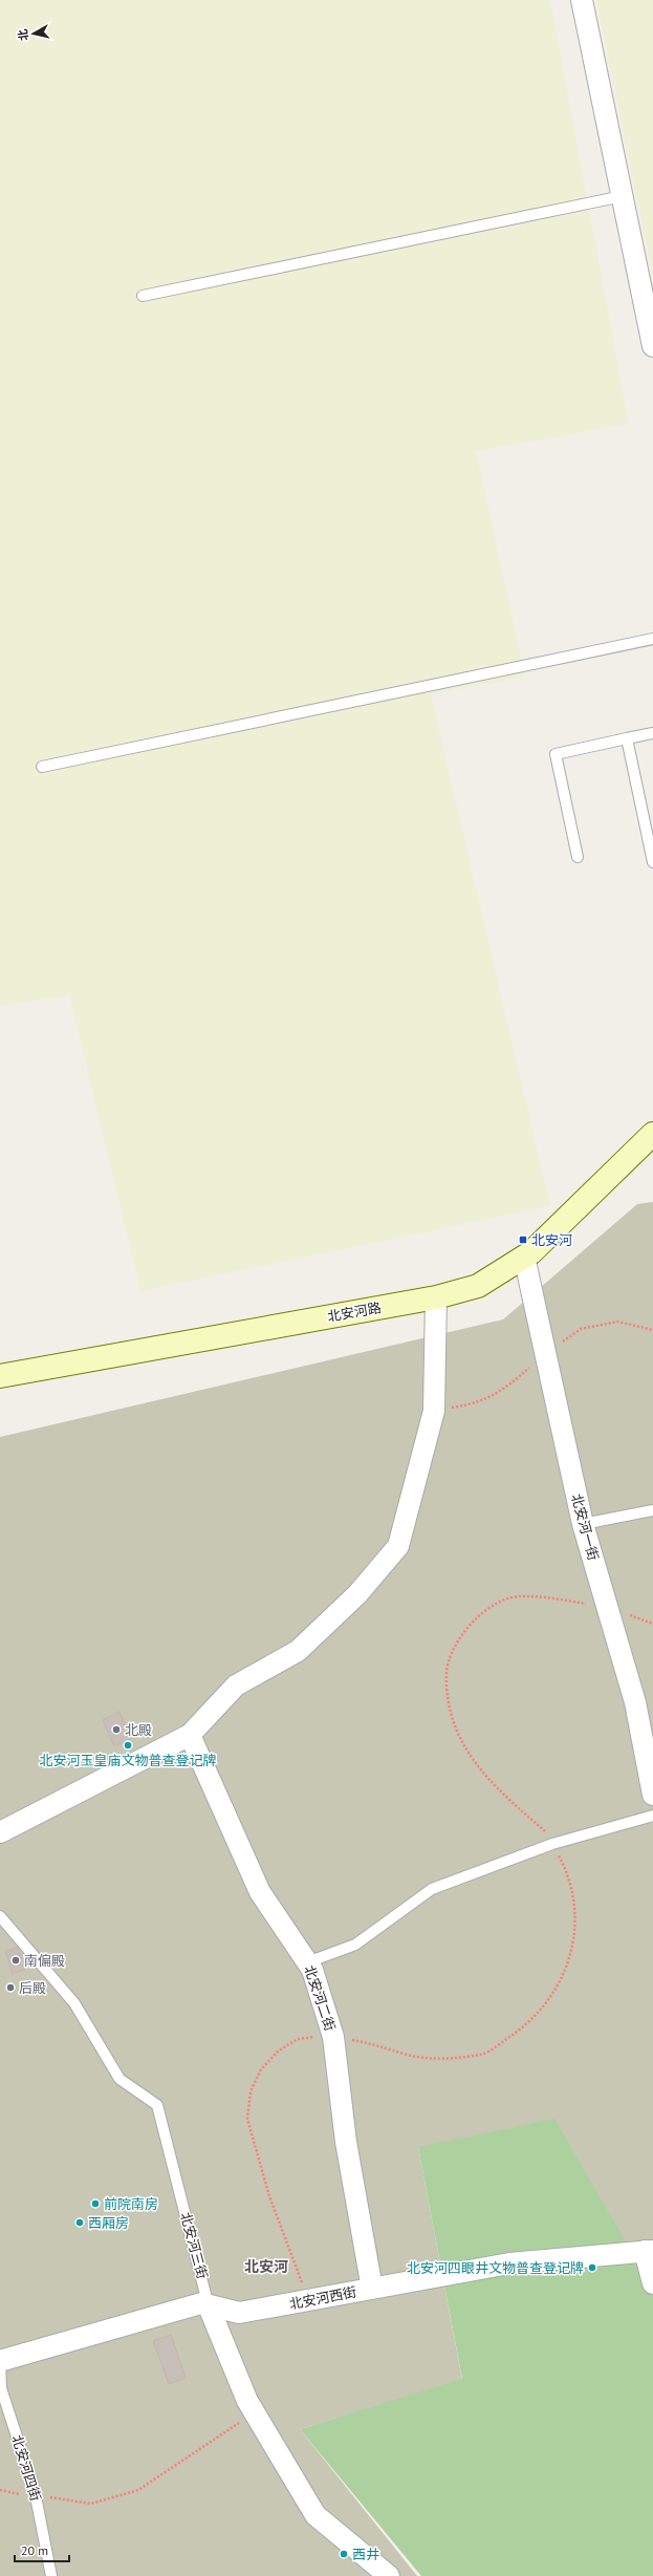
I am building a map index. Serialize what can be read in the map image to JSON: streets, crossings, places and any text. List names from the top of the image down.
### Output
{
  "streets": {
    "main road": ["北安河路"],
    "street": [
      "北安河一街",
      "北安河二街",
      "北安河三街",
      "北安河西街"
    ],
    "lane": ["北安河四街"]
  },
  "crossings": [
    ["北安河路", "北安河一街"],
    ["北安河二街", "北安河西街"],
    ["北安河三街", "北安河西街"],
    ["北安河西街", "北安河四街"]
  ],
  "districts": ["北安河"],
  "places": {
    "transit": ["北安河"],
    "other": [
      "北殿",
      "北安河玉皇庙文物普查登记牌",
      "南偏殿",
      "后殿",
      "前院南房",
      "西厢房",
      "北安河四眼井文物普查登记牌",
      "西井"
    ]
  },
  "scale_bar": "20 m",
  "north": "left"
}
